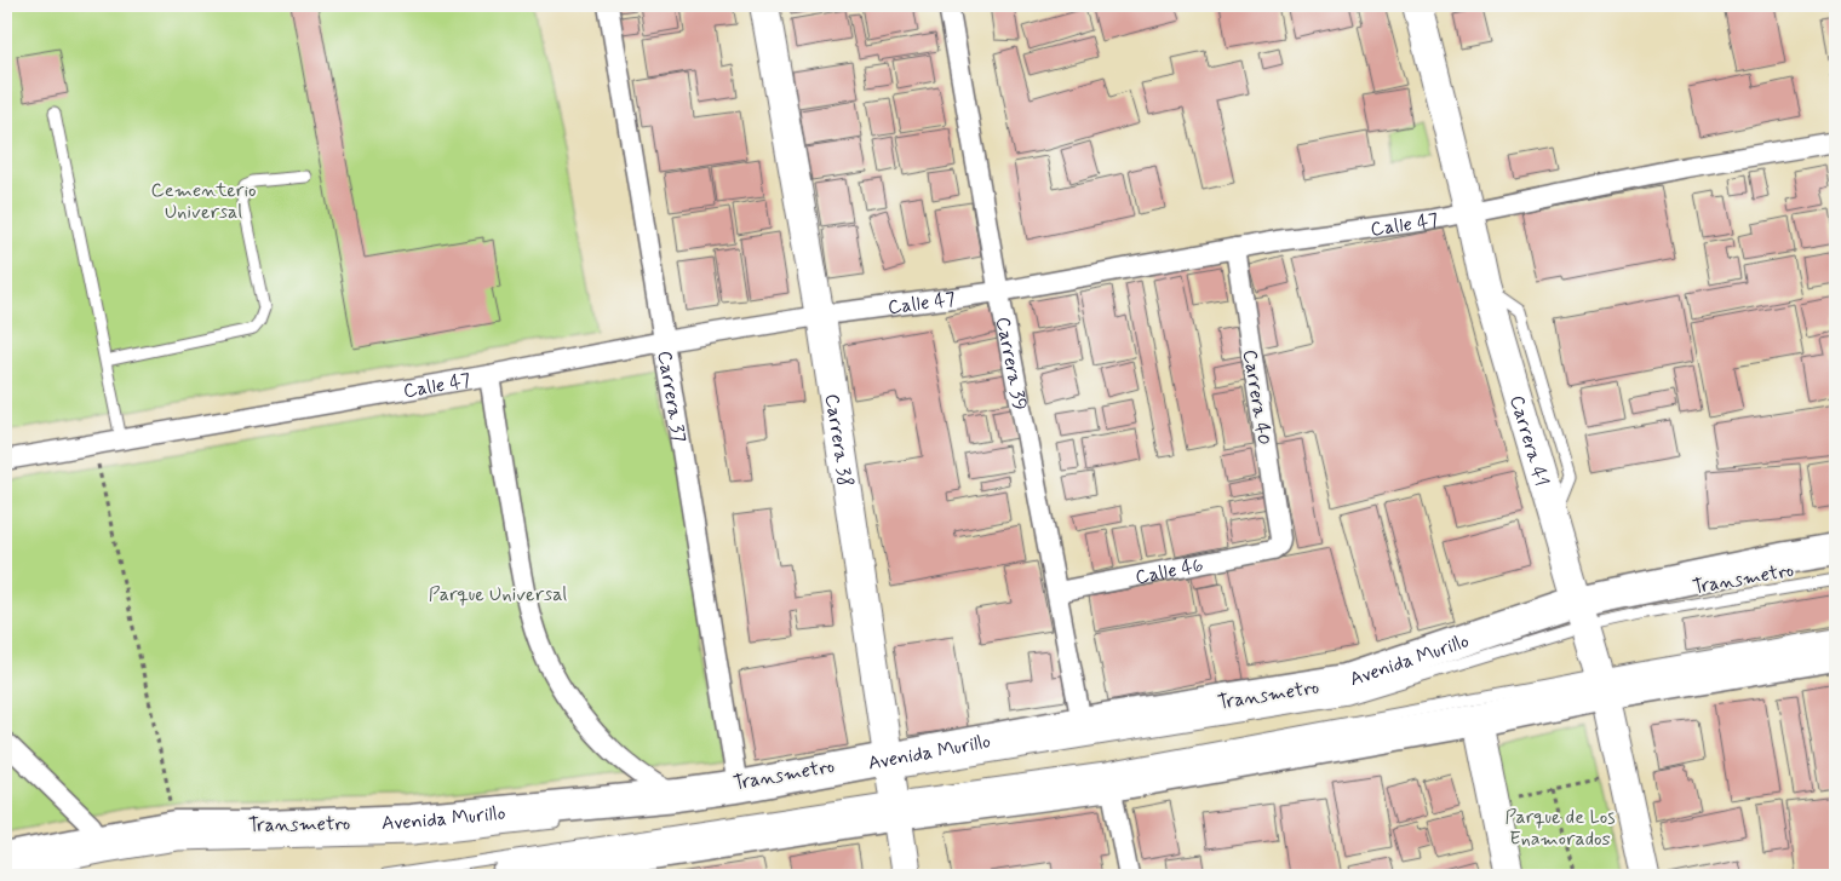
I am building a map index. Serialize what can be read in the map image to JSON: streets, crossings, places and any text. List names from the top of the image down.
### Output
{
  "streets": {
    "main road": ["Avenida Murillo"],
    "street": [
      "Calle 47",
      "Carrera 39",
      "Carrera 37",
      "Carrera 40",
      "Carrera 38",
      "Carrera 41",
      "Calle 46"
    ],
    "lane": ["Transmetro"]
  },
  "crossings": [
    ["Calle 47", "Carrera 39"],
    ["Calle 47", "Carrera 37"],
    ["Calle 47", "Carrera 40"],
    ["Calle 47", "Carrera 38"],
    ["Calle 47", "Carrera 41"],
    ["Carrera 39", "Calle 46"],
    ["Carrera 39", "Avenida Murillo"],
    ["Carrera 37", "Avenida Murillo"],
    ["Carrera 40", "Calle 46"],
    ["Carrera 38", "Transmetro"],
    ["Carrera 38", "Avenida Murillo"],
    ["Carrera 41", "Transmetro"],
    ["Carrera 41", "Avenida Murillo"],
    ["Transmetro", "Avenida Murillo"]
  ],
  "parks": ["Cementerio Universal", "Parque Universal", "Parque de Los Enamorados"]
}
